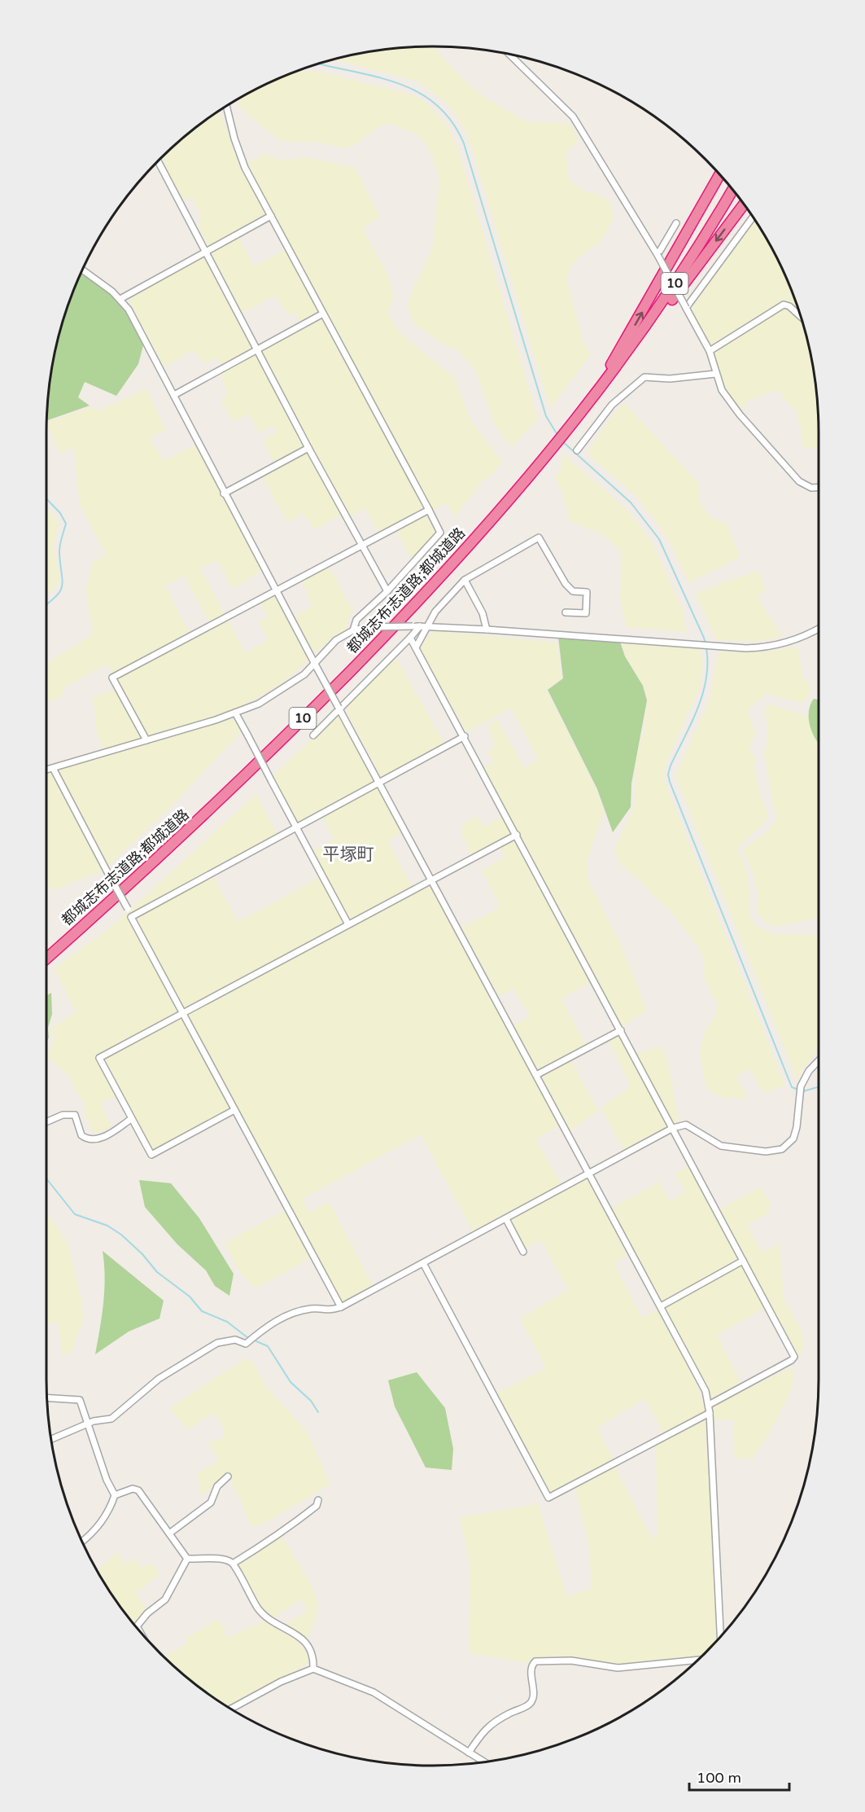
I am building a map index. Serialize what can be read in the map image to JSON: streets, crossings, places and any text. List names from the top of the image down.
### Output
{
  "streets": {
    "highway": ["10", "都城志布志道路;都城道路"]
  },
  "districts": ["平塚町"],
  "scale_bar": "100 m"
}
